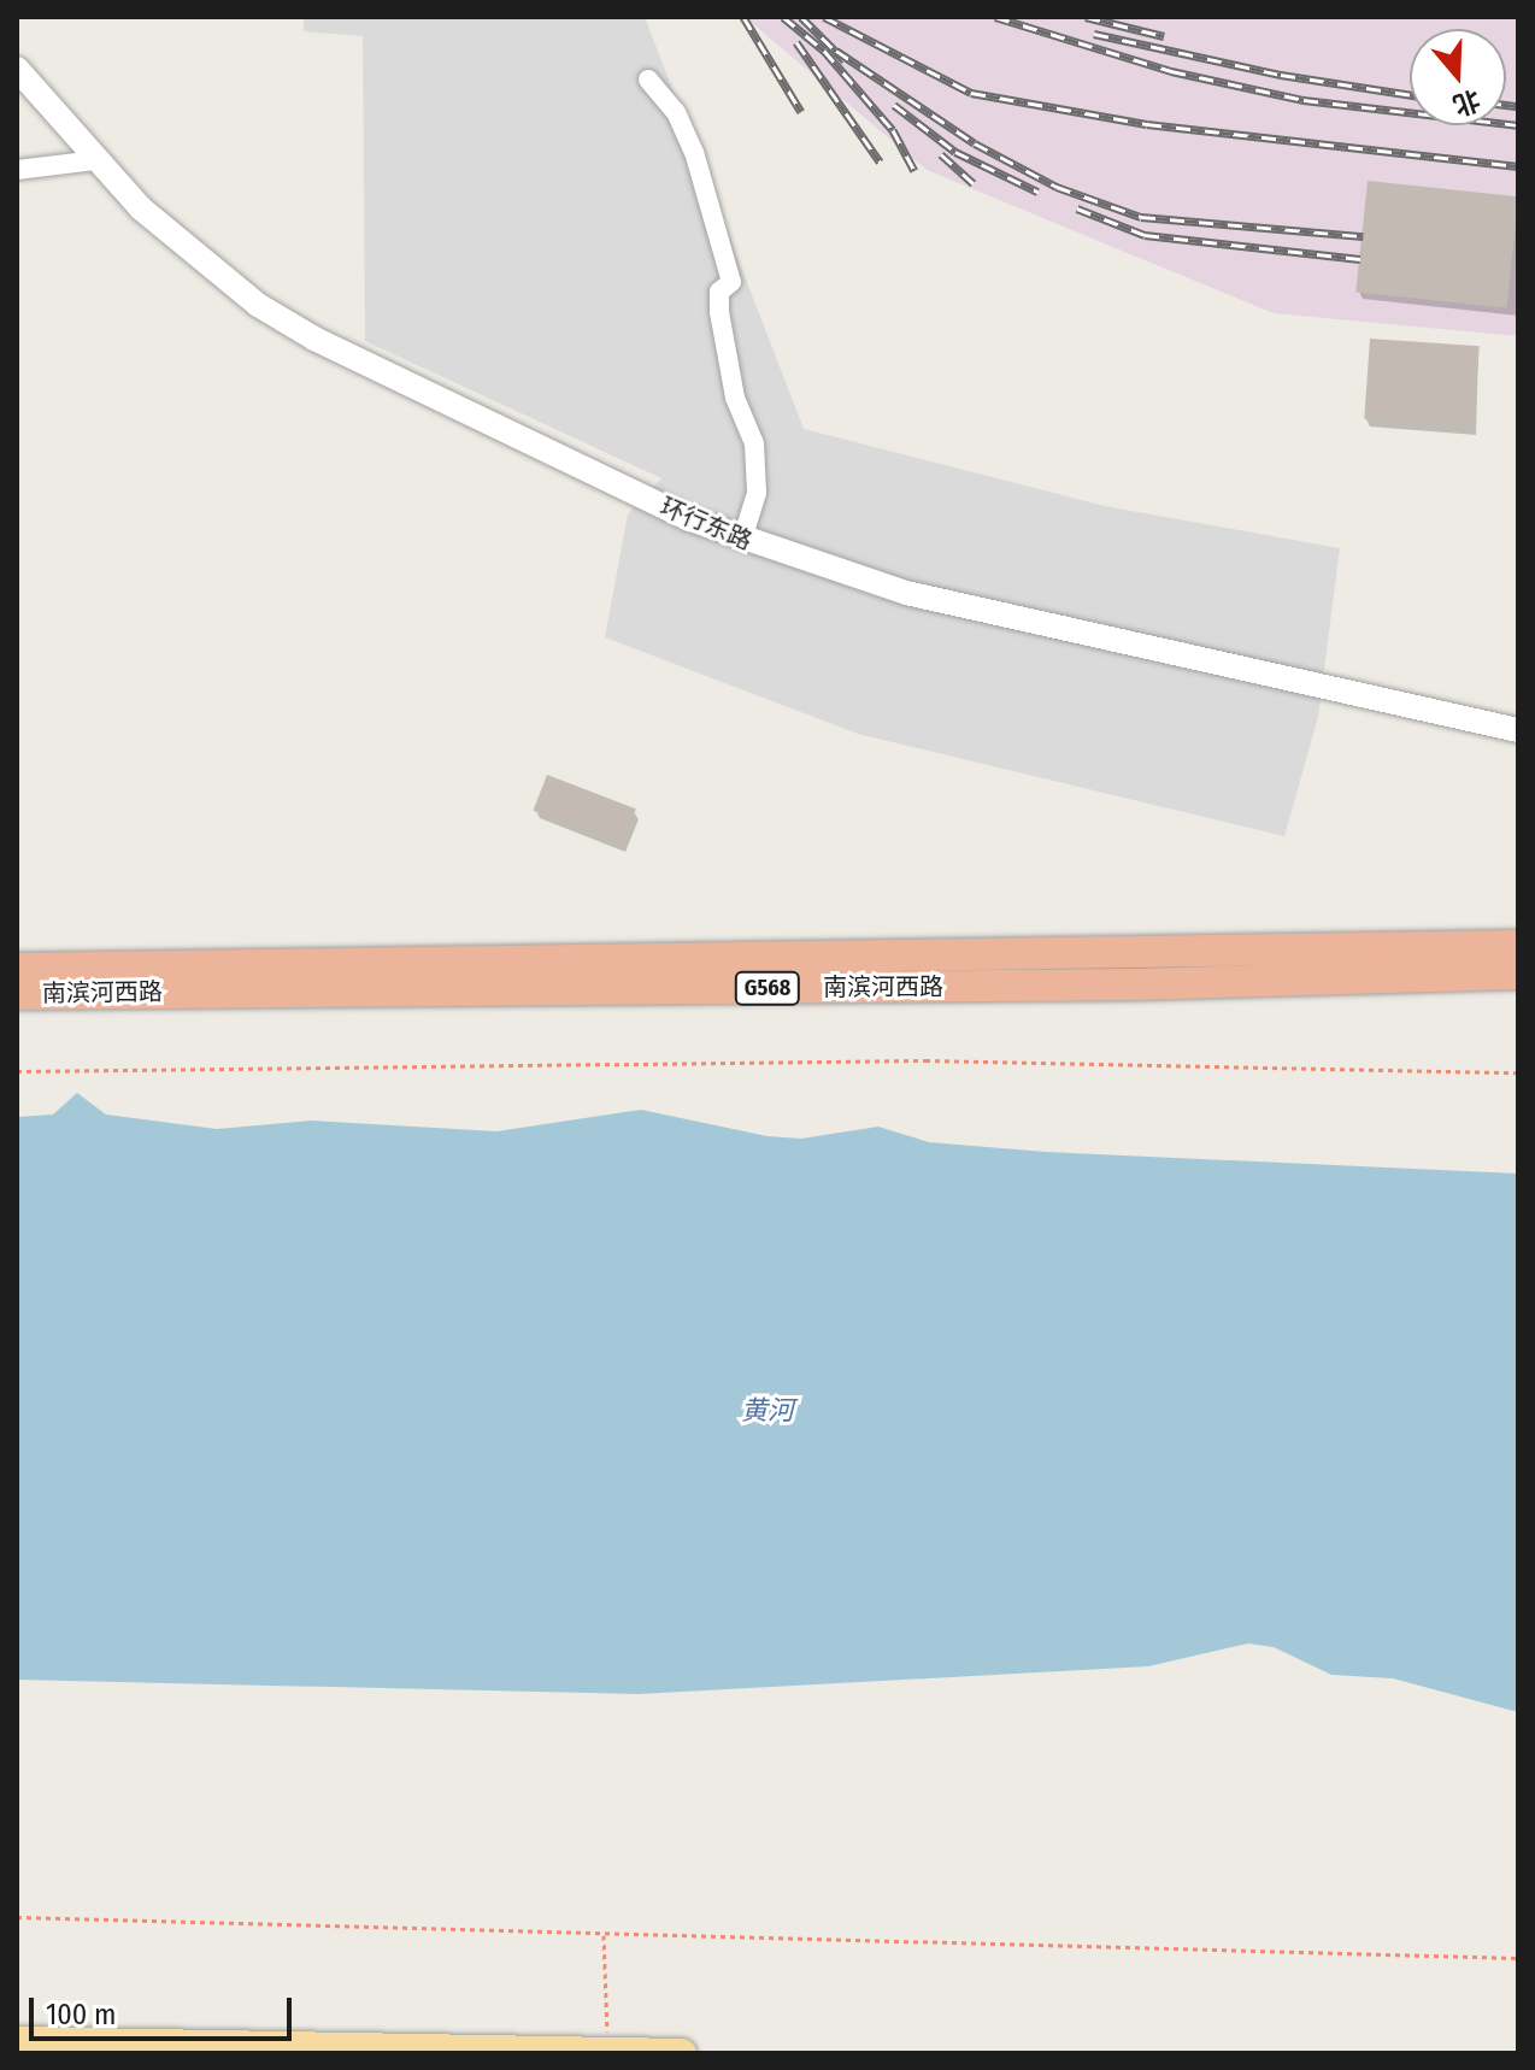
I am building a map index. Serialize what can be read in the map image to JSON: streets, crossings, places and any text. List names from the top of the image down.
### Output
{
  "streets": {
    "highway": ["南滨河西路", "G568"],
    "street": ["环行东路"]
  },
  "water": ["黄河"],
  "scale_bar": "100 m",
  "north": "bottom"
}
